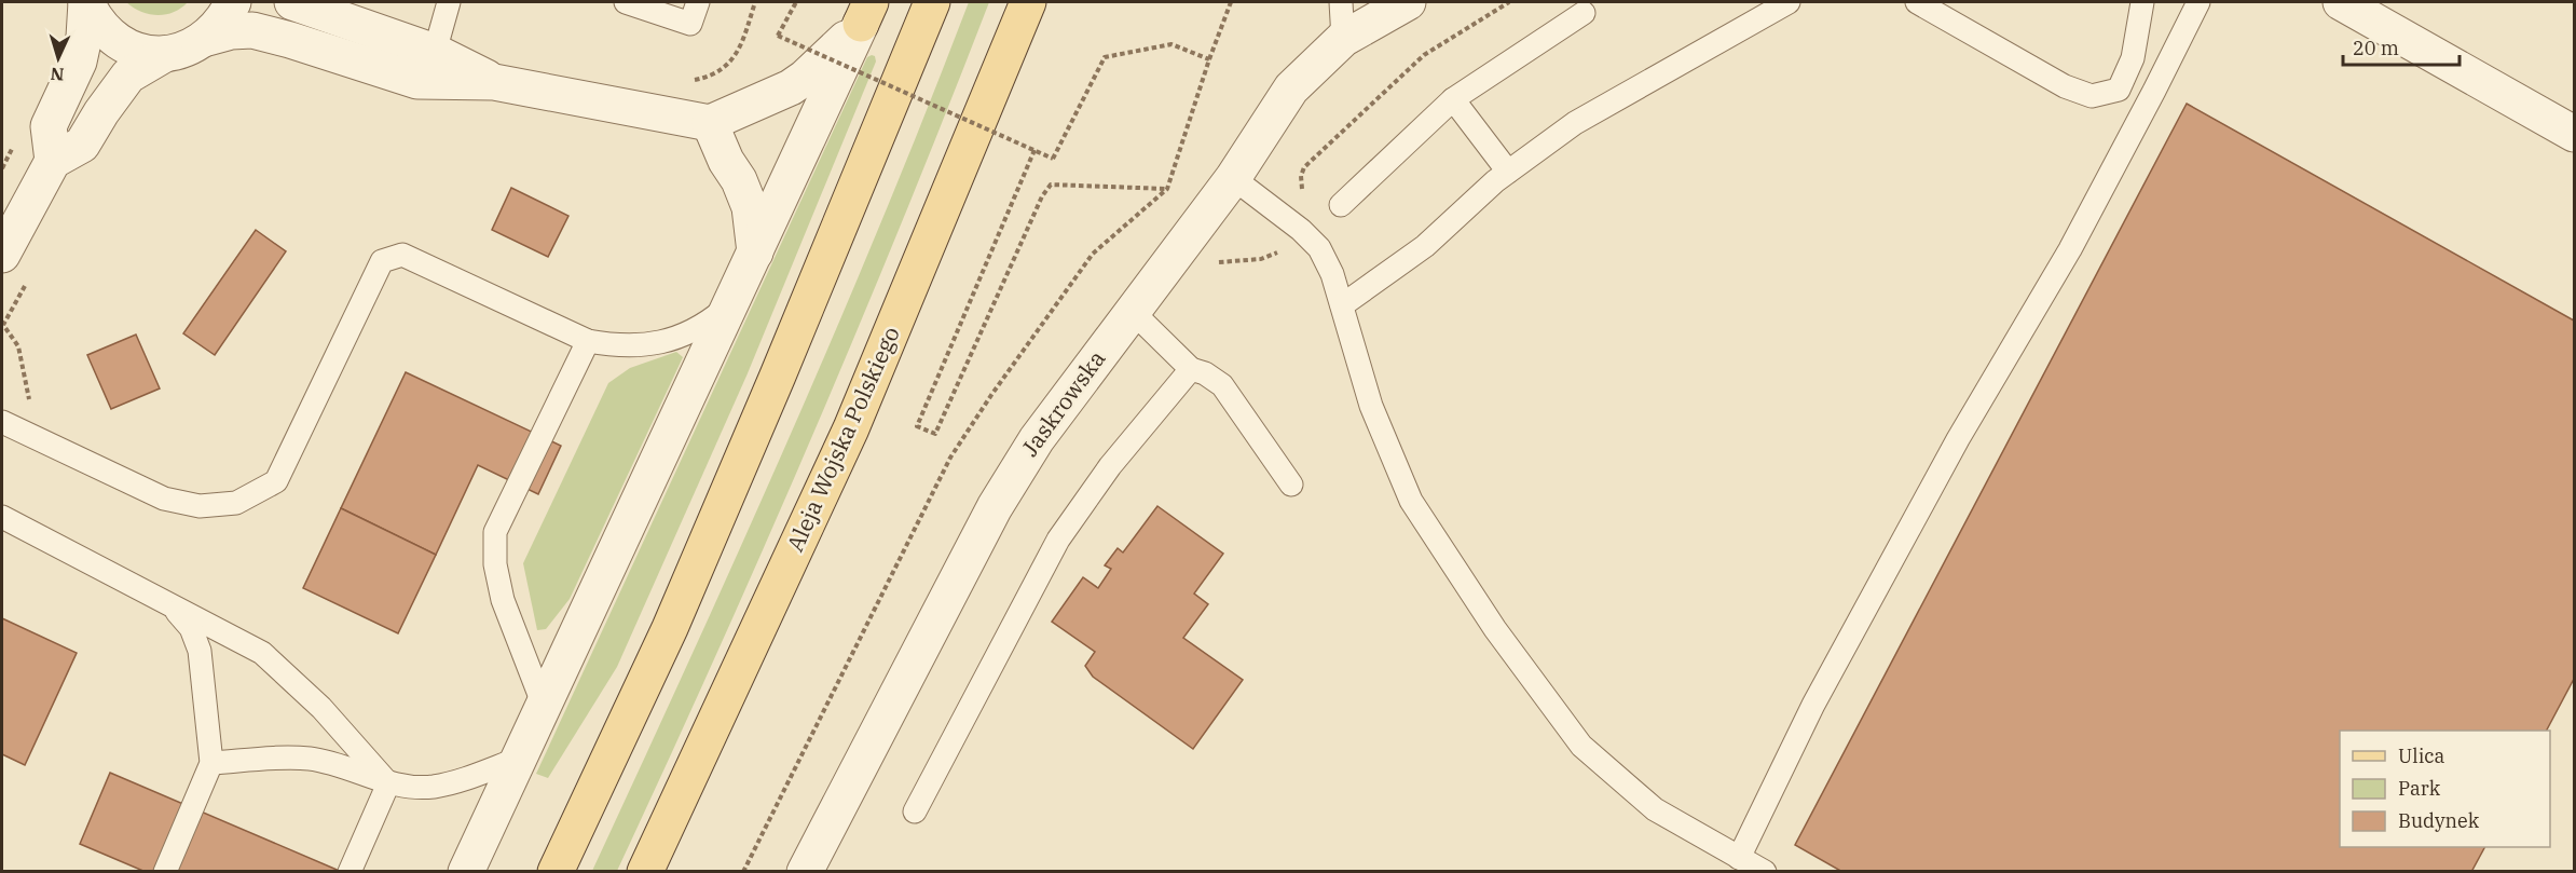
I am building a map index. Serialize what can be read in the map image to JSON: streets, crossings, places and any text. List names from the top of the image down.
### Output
{
  "streets": {
    "main road": ["Aleja Wojska Polskiego"],
    "street": ["Jaskrowska"]
  },
  "legend": ["Ulica", "Park", "Budynek"],
  "scale_bar": "20 m",
  "north": "bottom"
}
